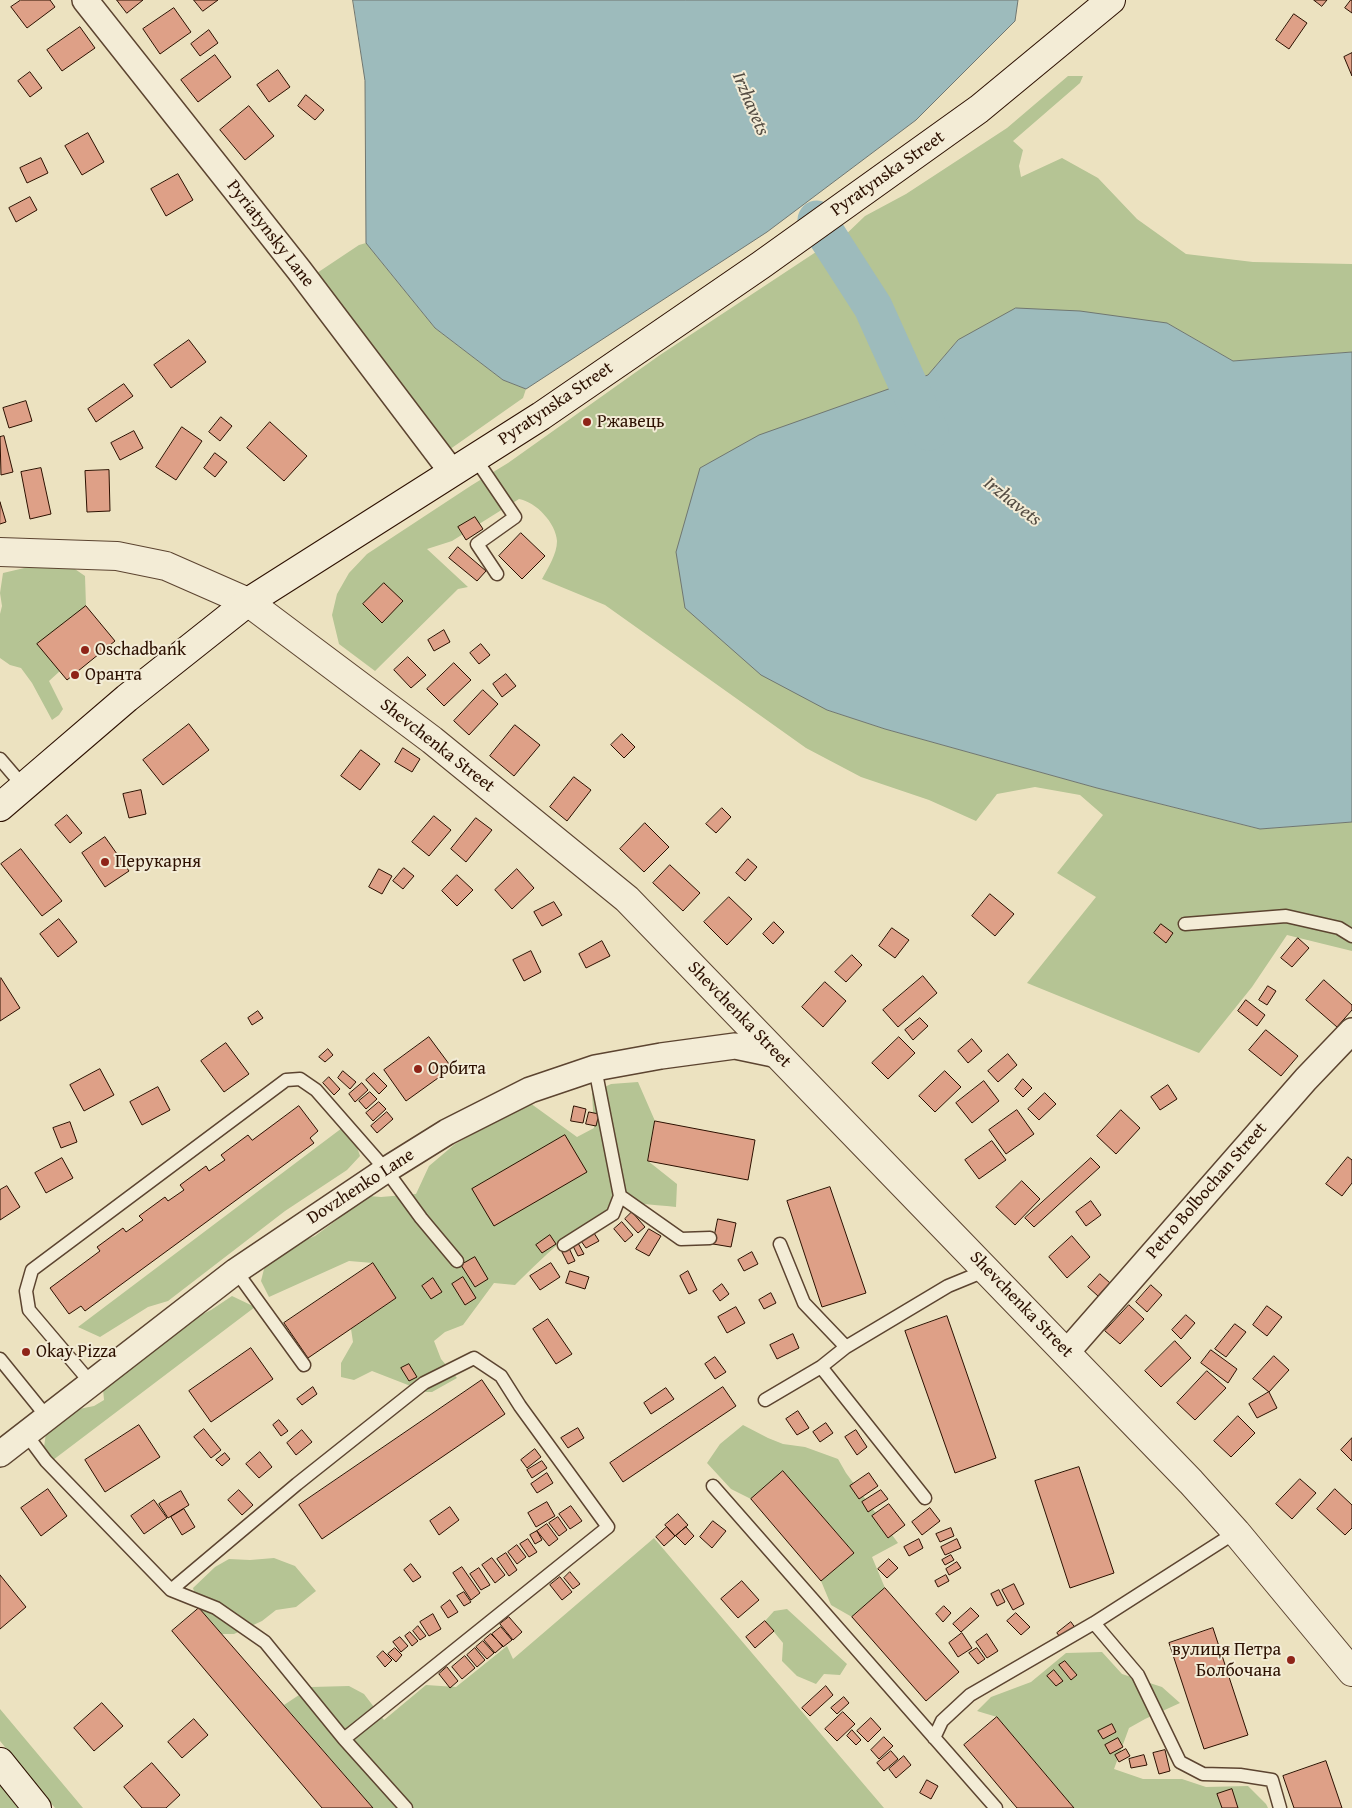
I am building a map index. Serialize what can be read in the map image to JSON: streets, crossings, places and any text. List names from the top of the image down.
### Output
{
  "streets": {
    "street": [
      "Pyratynska Street",
      "Pyriatynsky Lane",
      "Shevchenka Street",
      "Dovzhenko Lane",
      "Petro Bolbochan Street"
    ]
  },
  "crossings": [
    ["Pyratynska Street", "Pyriatynsky Lane"],
    ["Pyratynska Street", "Shevchenka Street"],
    ["Shevchenka Street", "Dovzhenko Lane"],
    ["Shevchenka Street", "Petro Bolbochan Street"]
  ],
  "water": ["Irzhavets"],
  "places": [
    "Ржавець",
    "Oschadbank",
    "Оранта",
    "Перукарня",
    "Орбита",
    "Okay Pizza",
    "вулиця Петра Болбочана"
  ]
}
